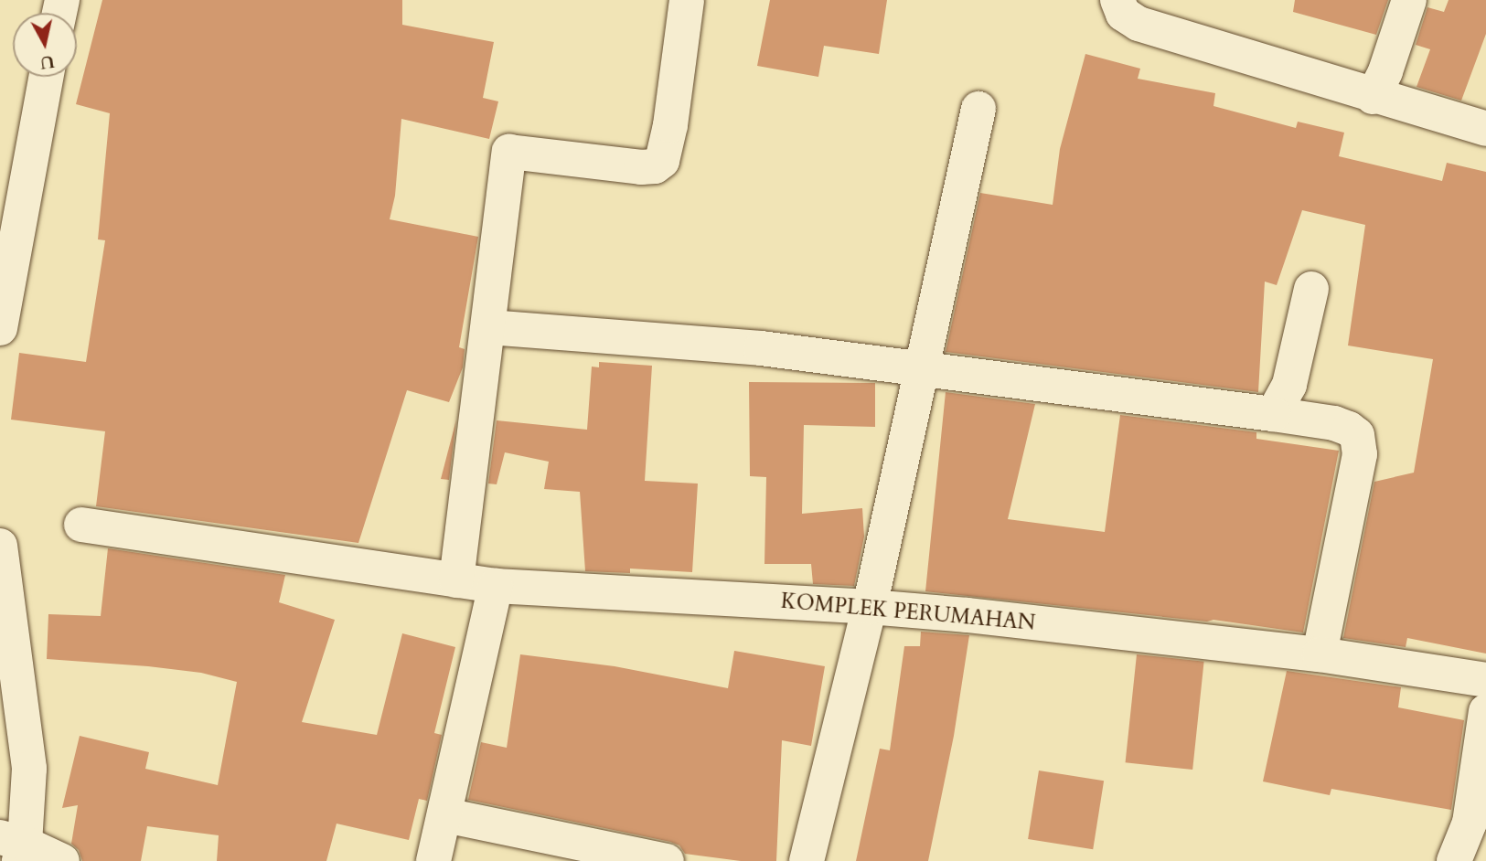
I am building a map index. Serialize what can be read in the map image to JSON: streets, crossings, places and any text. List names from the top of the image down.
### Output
{
  "streets": {
    "street": ["KOMPLEK PERUMAHAN"]
  },
  "north": "bottom"
}
